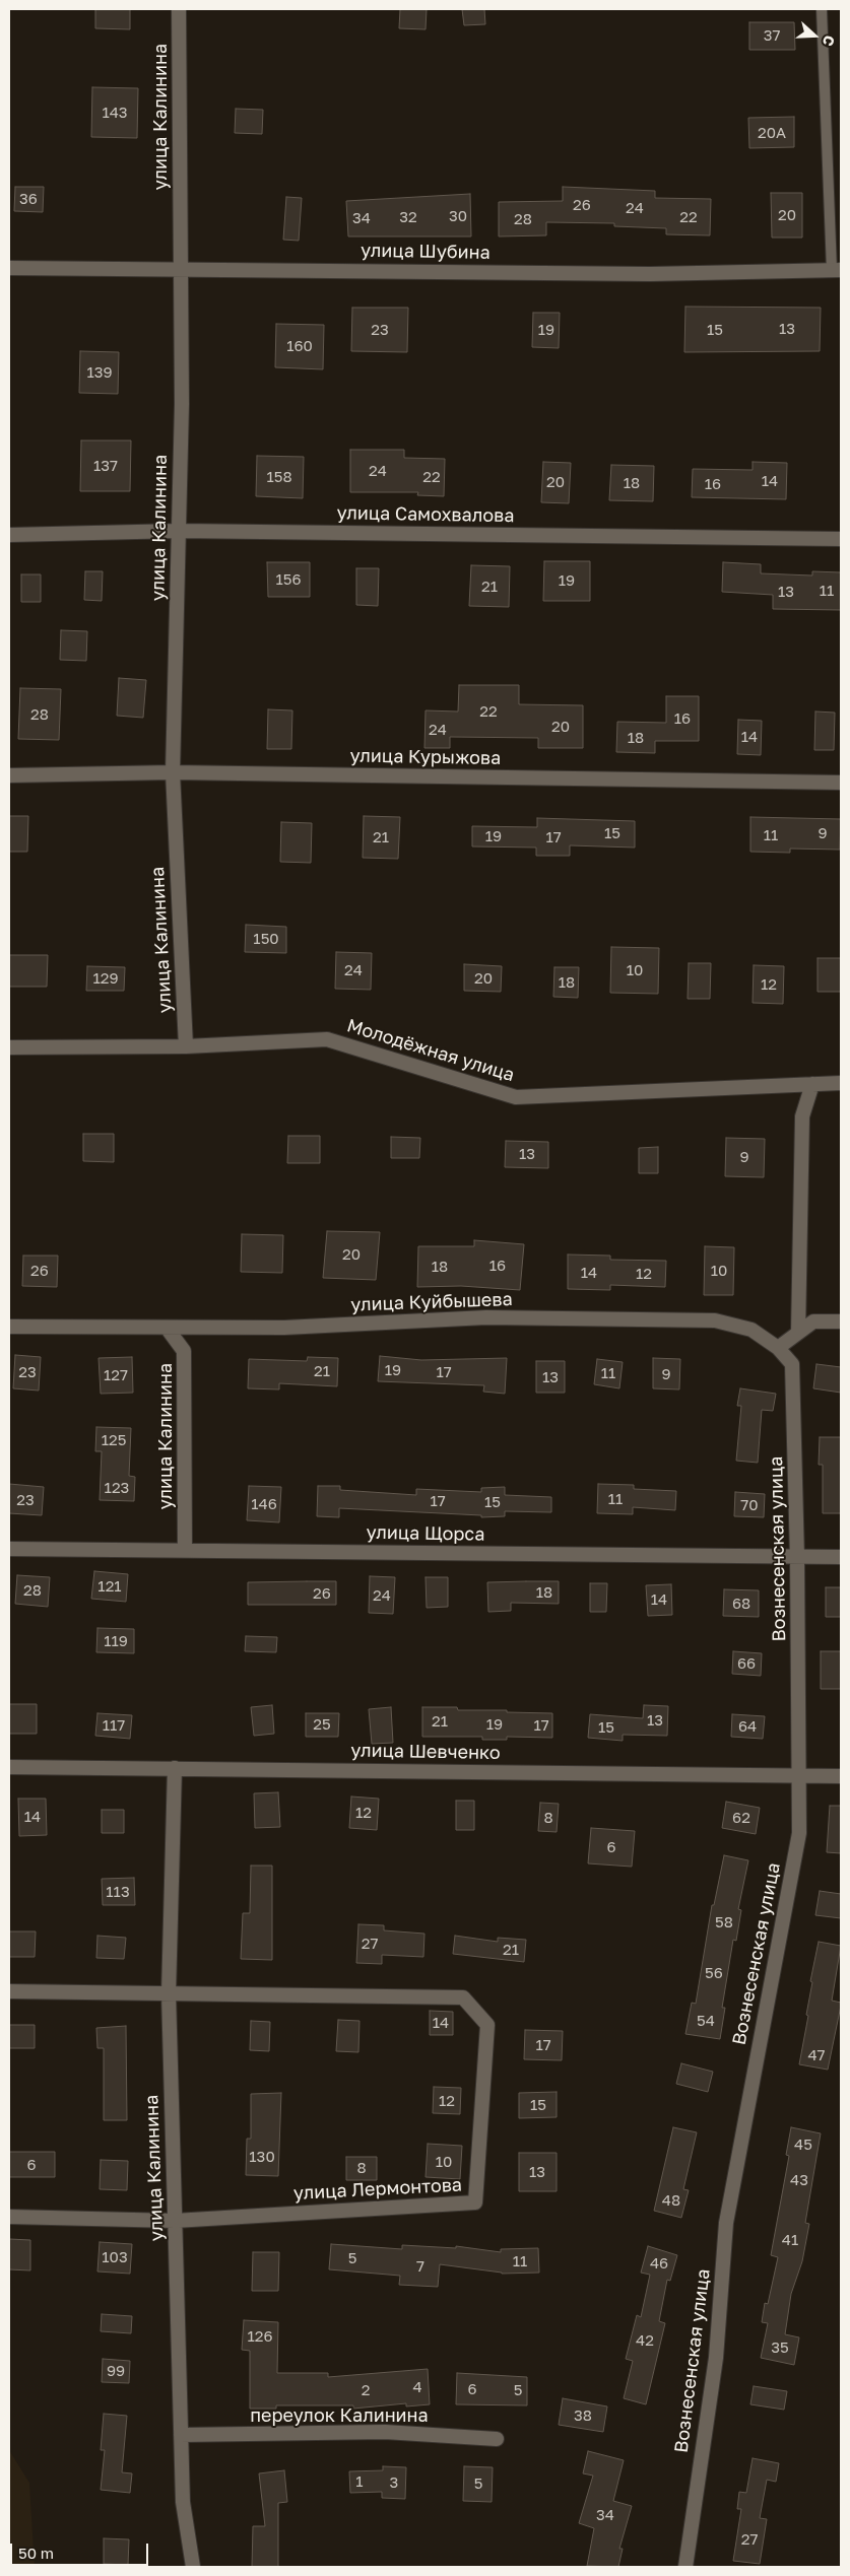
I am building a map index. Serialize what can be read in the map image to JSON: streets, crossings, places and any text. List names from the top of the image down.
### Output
{
  "streets": {
    "street": [
      "улица Калинина",
      "улица Шубина",
      "улица Самохвалова",
      "улица Курыжова",
      "Молодёжная улица",
      "улица Куйбышева",
      "улица Щорса",
      "Вознесенская улица",
      "улица Шевченко",
      "улица Лермонтова",
      "переулок Калинина"
    ]
  },
  "crossings": [
    ["улица Калинина", "улица Шубина"],
    ["улица Калинина", "улица Самохвалова"],
    ["улица Калинина", "улица Курыжова"],
    ["улица Калинина", "Молодёжная улица"],
    ["улица Калинина", "улица Куйбышева"],
    ["улица Калинина", "улица Щорса"],
    ["улица Калинина", "улица Шевченко"],
    ["улица Калинина", "улица Лермонтова"],
    ["улица Калинина", "переулок Калинина"],
    ["улица Куйбышева", "Вознесенская улица"],
    ["улица Щорса", "Вознесенская улица"],
    ["Вознесенская улица", "улица Шевченко"]
  ],
  "house_numbers": [
    "37",
    "143",
    "20А",
    "36",
    "26",
    "24",
    "20",
    "30",
    "32",
    "22",
    "34",
    "28",
    "13",
    "23",
    "19",
    "15",
    "160",
    "139",
    "137",
    "24",
    "158",
    "22",
    "14",
    "20",
    "18",
    "16",
    "156",
    "19",
    "21",
    "11",
    "13",
    "22",
    "28",
    "16",
    "20",
    "24",
    "14",
    "18",
    "15",
    "9",
    "11",
    "19",
    "21",
    "17",
    "150",
    "24",
    "10",
    "129",
    "20",
    "18",
    "12",
    "13",
    "9",
    "20",
    "16",
    "18",
    "26",
    "10",
    "14",
    "12",
    "19",
    "21",
    "23",
    "17",
    "11",
    "9",
    "127",
    "13",
    "125",
    "123",
    "11",
    "23",
    "17",
    "15",
    "146",
    "70",
    "121",
    "28",
    "18",
    "26",
    "24",
    "14",
    "68",
    "119",
    "66",
    "13",
    "21",
    "25",
    "19",
    "117",
    "17",
    "64",
    "15",
    "12",
    "14",
    "8",
    "62",
    "6",
    "113",
    "58",
    "27",
    "21",
    "56",
    "54",
    "14",
    "17",
    "47",
    "12",
    "15",
    "45",
    "130",
    "10",
    "6",
    "8",
    "13",
    "43",
    "48",
    "41",
    "103",
    "5",
    "11",
    "46",
    "7",
    "126",
    "42",
    "35",
    "99",
    "4",
    "6",
    "2",
    "5",
    "38",
    "1",
    "3",
    "5",
    "34",
    "27"
  ],
  "scale_bar": "50 m",
  "north": "right"
}
